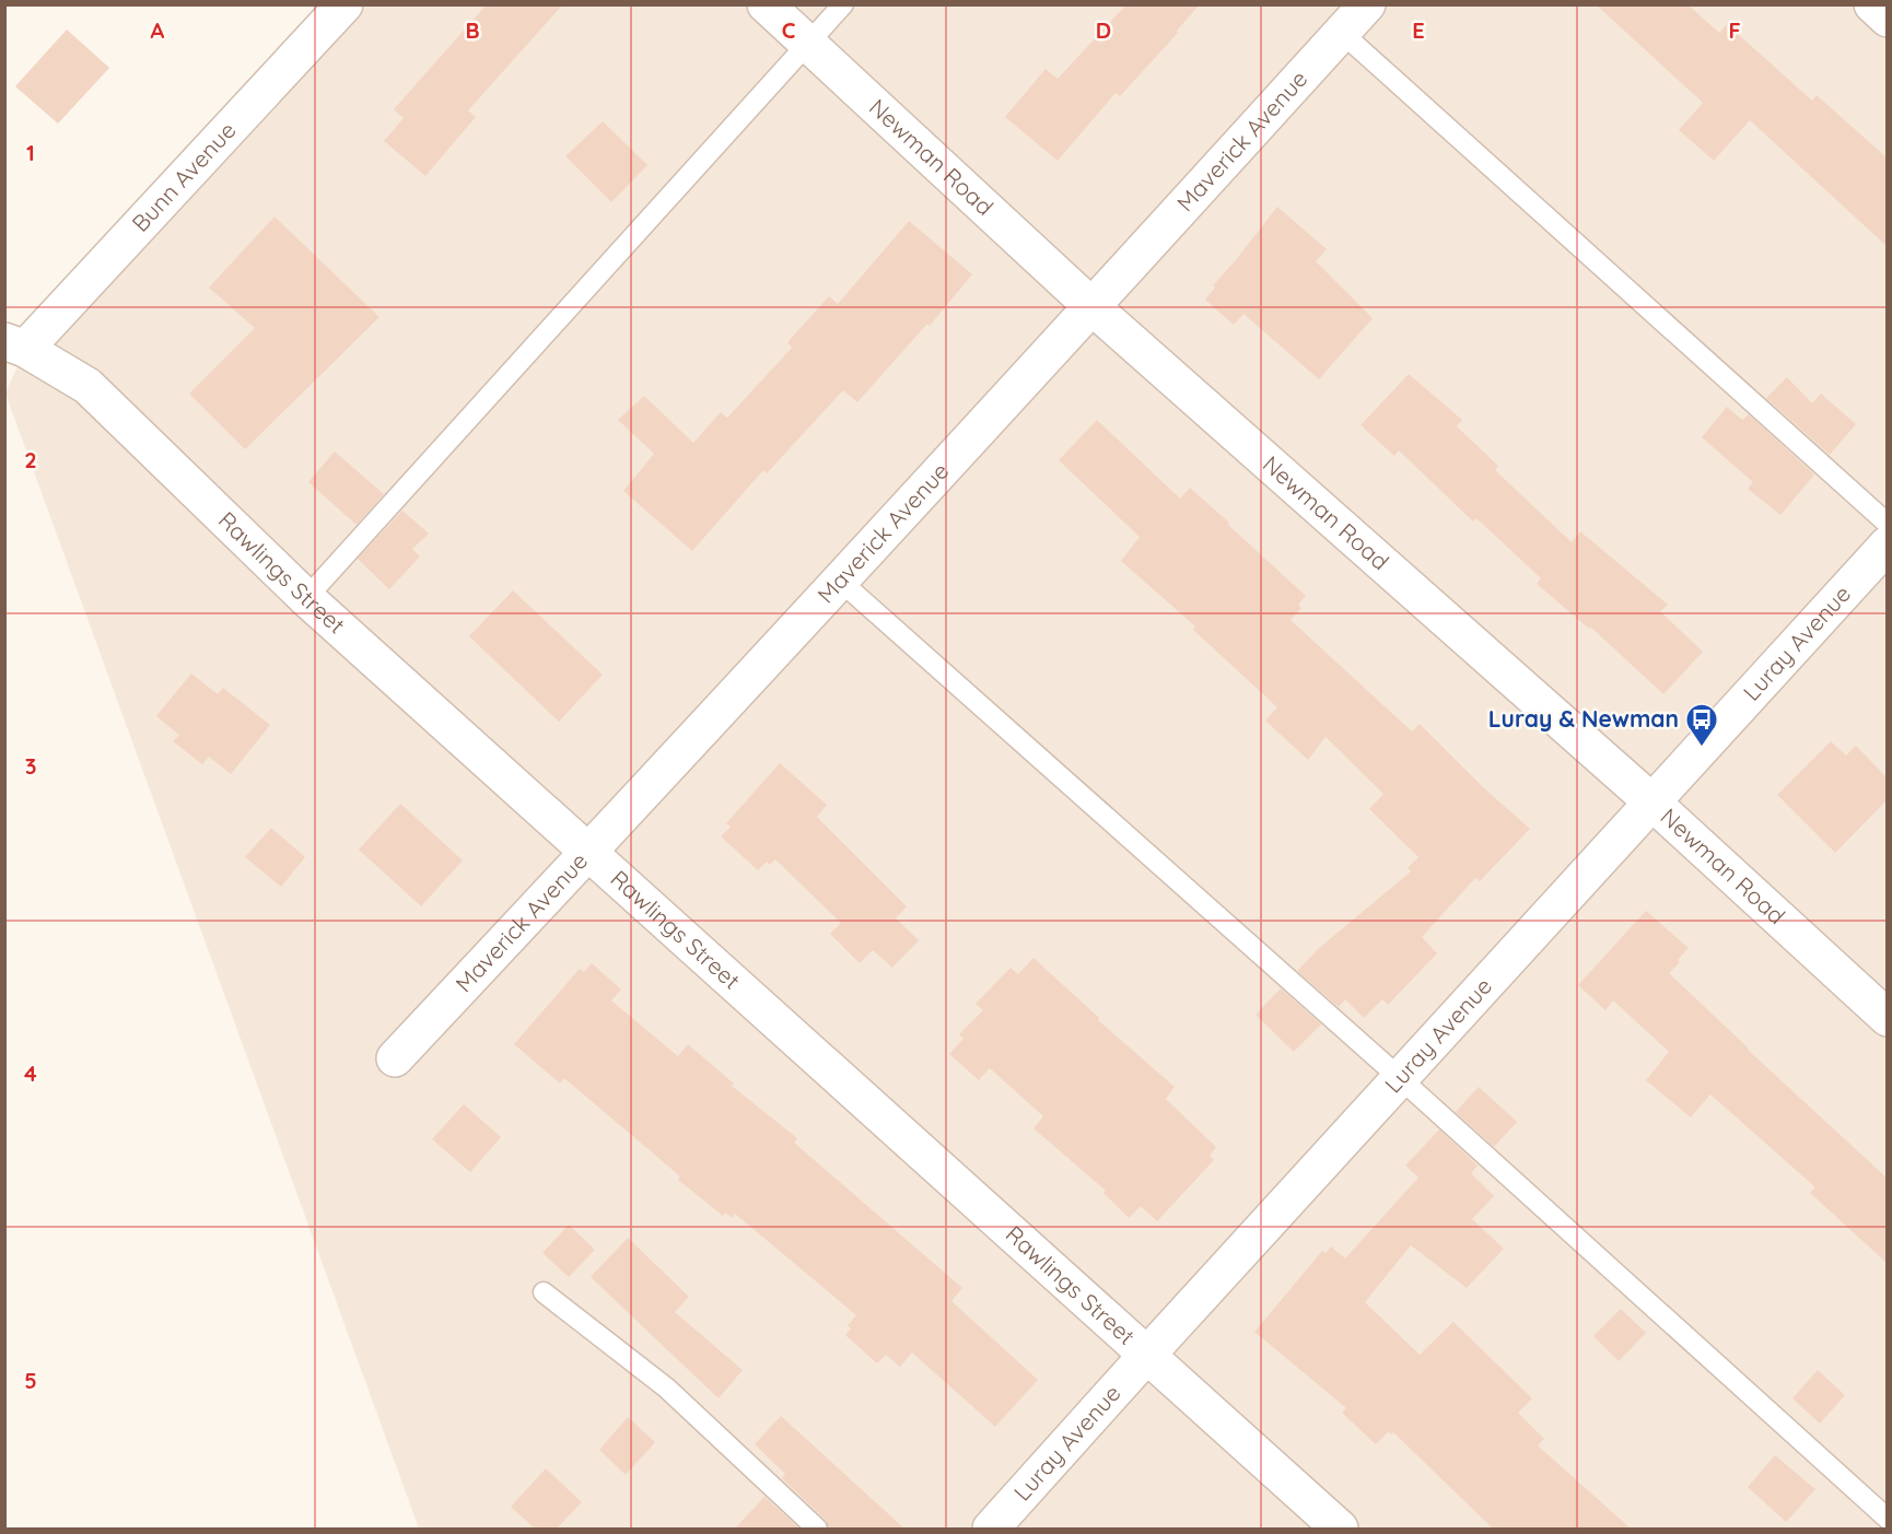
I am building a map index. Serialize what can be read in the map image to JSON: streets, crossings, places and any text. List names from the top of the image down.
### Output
{
  "streets": {
    "street": [
      "Maverick Avenue",
      "Newman Road",
      "Bunn Avenue",
      "Rawlings Street",
      "Luray Avenue"
    ]
  },
  "crossings": [
    ["Maverick Avenue", "Newman Road"],
    ["Maverick Avenue", "Rawlings Street"],
    ["Newman Road", "Luray Avenue"],
    ["Bunn Avenue", "Rawlings Street"],
    ["Rawlings Street", "Luray Avenue"]
  ],
  "places": {
    "bus stop": ["Luray & Newman"]
  },
  "grid": {
    "columns": [
      "A",
      "B",
      "C",
      "D",
      "E",
      "F"
    ],
    "rows": [
      "1",
      "2",
      "3",
      "4",
      "5"
    ]
  }
}
